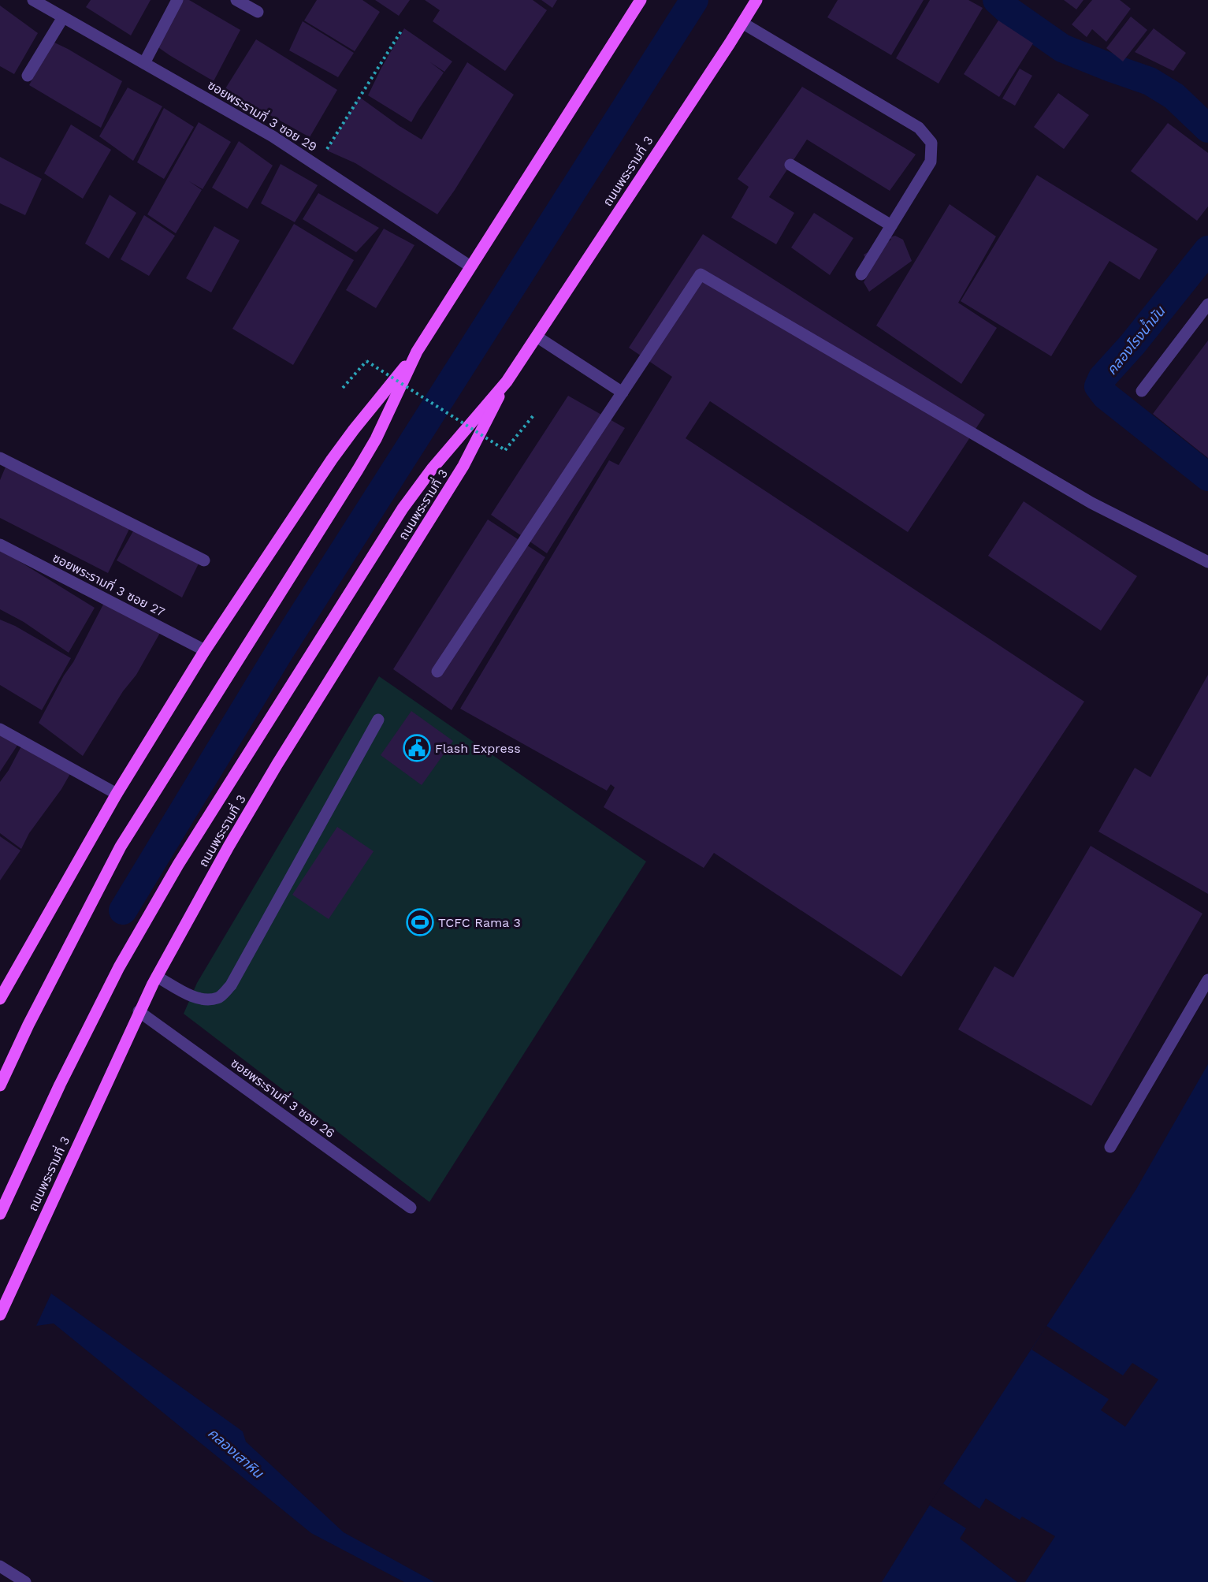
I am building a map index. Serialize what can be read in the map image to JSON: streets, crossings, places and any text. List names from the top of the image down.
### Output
{
  "streets": {
    "main road": ["ถนนพระรามที่ 3"],
    "street": ["ซอยพระรามที่ 3 ซอย 29", "ซอยพระรามที่ 3 ซอย 27", "ซอยพระรามที่ 3 ซอย 26"]
  },
  "crossings": [
    ["ถนนพระรามที่ 3", "ซอยพระรามที่ 3 ซอย 26"]
  ],
  "water": ["คลองโรงน้ำมัน", "คลองเสาหิน"],
  "places": {
    "public building": ["Flash Express"],
    "sports": ["TCFC Rama 3"]
  }
}
